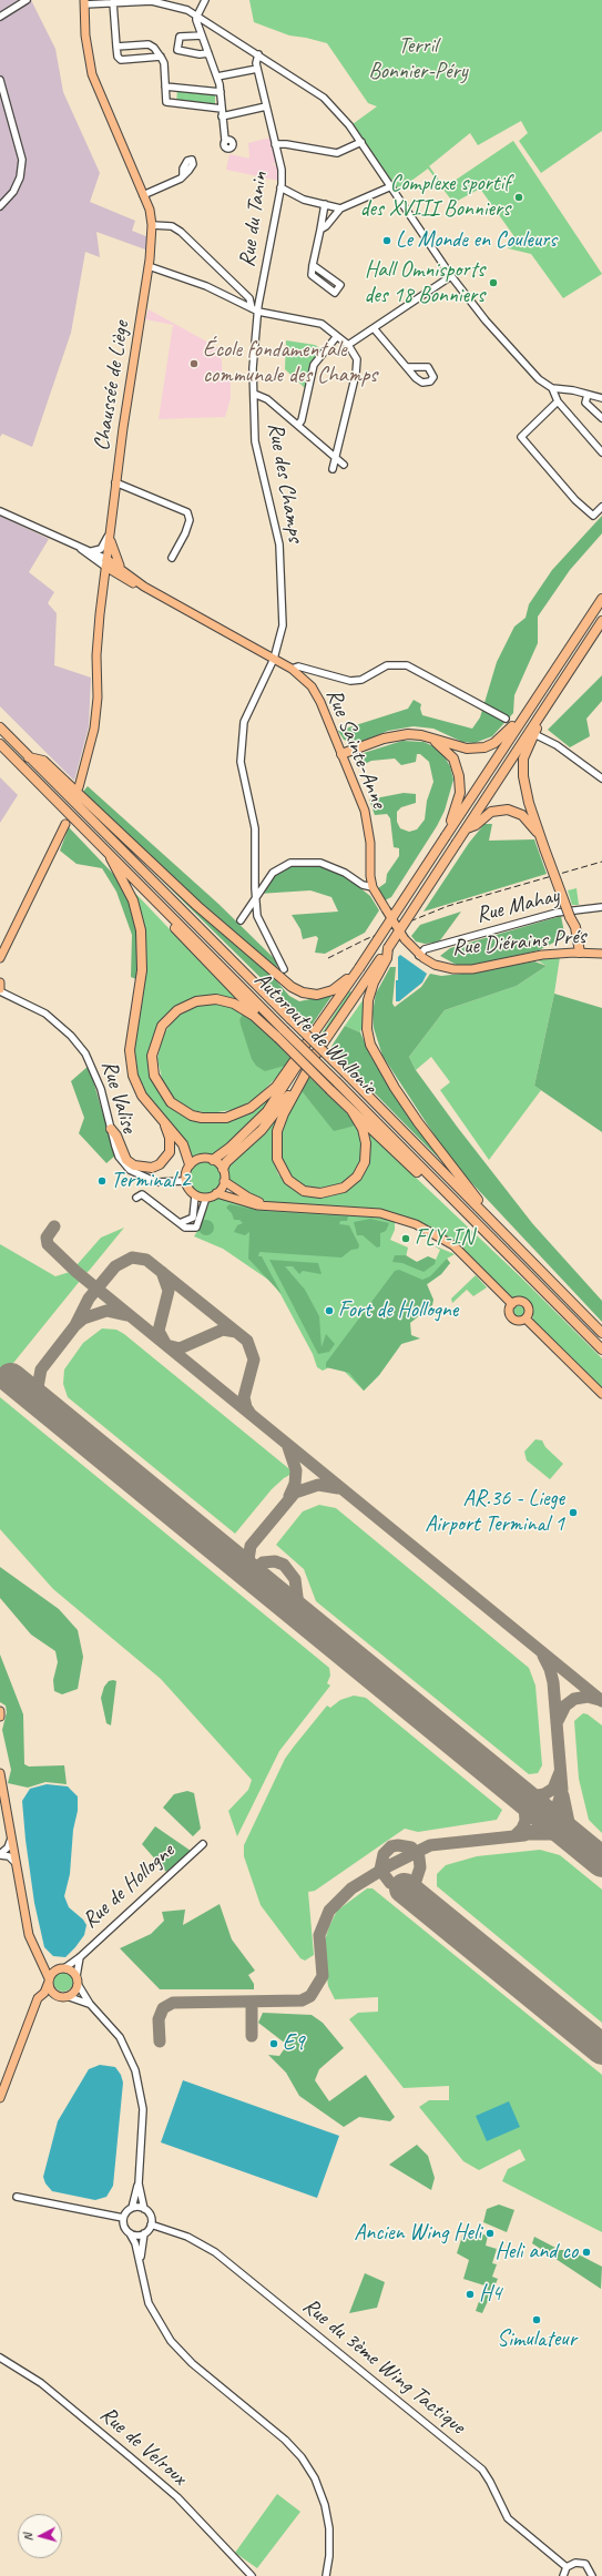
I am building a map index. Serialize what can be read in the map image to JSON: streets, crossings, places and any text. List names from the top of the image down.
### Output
{
  "streets": {
    "highway": ["Autoroute de Wallonie"],
    "main road": ["Chaussée de Liège", "Rue Sainte-Anne", "Rue Diérains Prés"],
    "street": [
      "Rue du Tanin",
      "Rue des Champs",
      "Rue Mahay",
      "Rue Valise",
      "Rue de Hollogne",
      "Rue du 3ème Wing Tactique",
      "Rue de Velroux"
    ]
  },
  "crossings": [
    ["Rue du Tanin", "Rue des Champs"],
    ["Chaussée de Liège", "Rue Sainte-Anne"],
    ["Rue des Champs", "Rue Sainte-Anne"],
    ["Rue Sainte-Anne", "Rue Diérains Prés"],
    ["Rue Mahay", "Rue Diérains Prés"]
  ],
  "parks": ["Terril Bonnier-Péry"],
  "places": [
    "Complexe sportif des XVIII Bonniers",
    "Le Monde en Couleurs",
    "Hall Omnisports des 18 Bonniers",
    "École fondamentale communale des Champs",
    "Terminal 2",
    "FLY-IN",
    "Fort de Hollogne",
    "AR.36 - Liege Airport Terminal 1",
    "E9",
    "Ancien Wing Heli",
    "Heli and co",
    "H4",
    "Simulateur"
  ],
  "north": "left"
}
